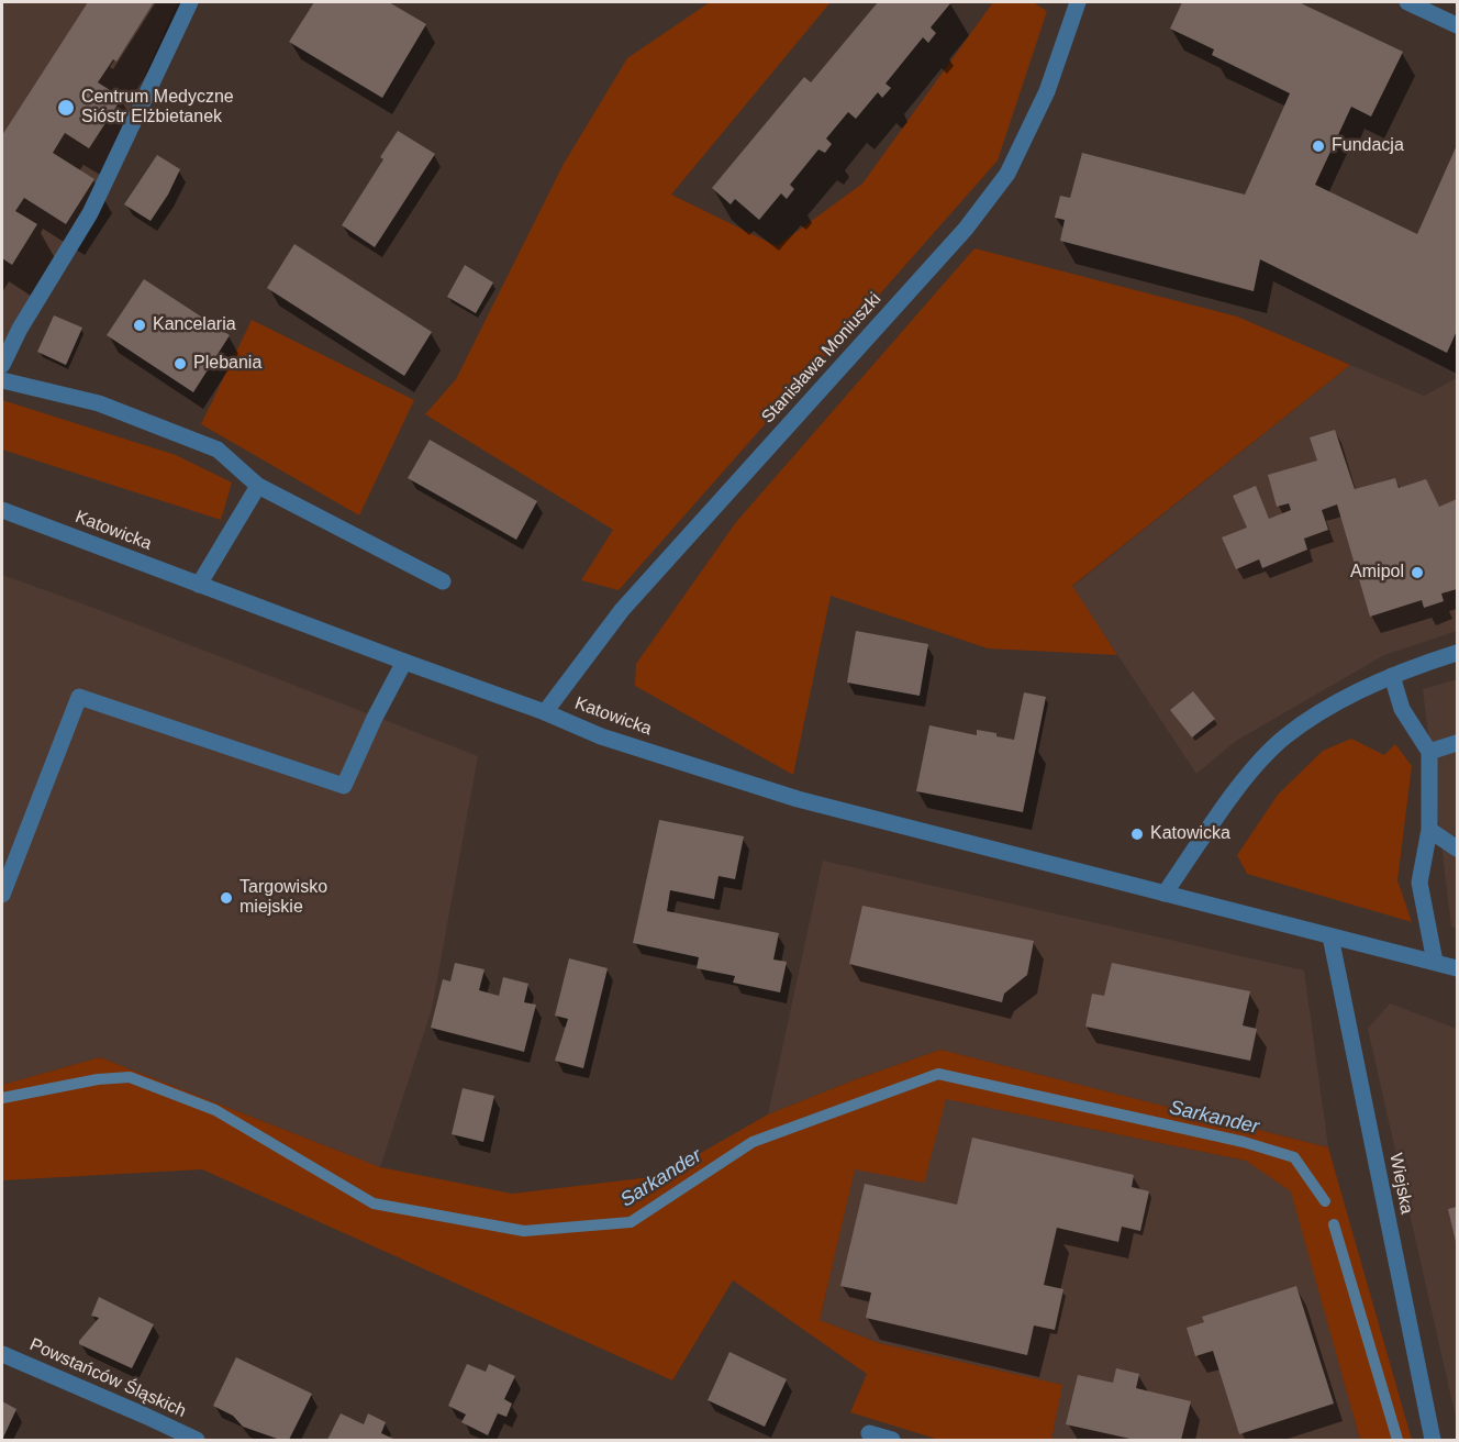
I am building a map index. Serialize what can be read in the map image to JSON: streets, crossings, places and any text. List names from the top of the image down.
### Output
{
  "streets": {
    "street": [
      "Stanisława Moniuszki",
      "Katowicka",
      "Wiejska",
      "Powstańców Śląskich"
    ]
  },
  "crossings": [
    ["Stanisława Moniuszki", "Katowicka"],
    ["Katowicka", "Wiejska"]
  ],
  "water": ["Sarkander"],
  "places": [
    "Centrum Medyczne Sióstr Elżbietanek",
    "Fundacja",
    "Kancelaria",
    "Plebania",
    "Amipol",
    "Katowicka",
    "Targowisko miejskie"
  ]
}
